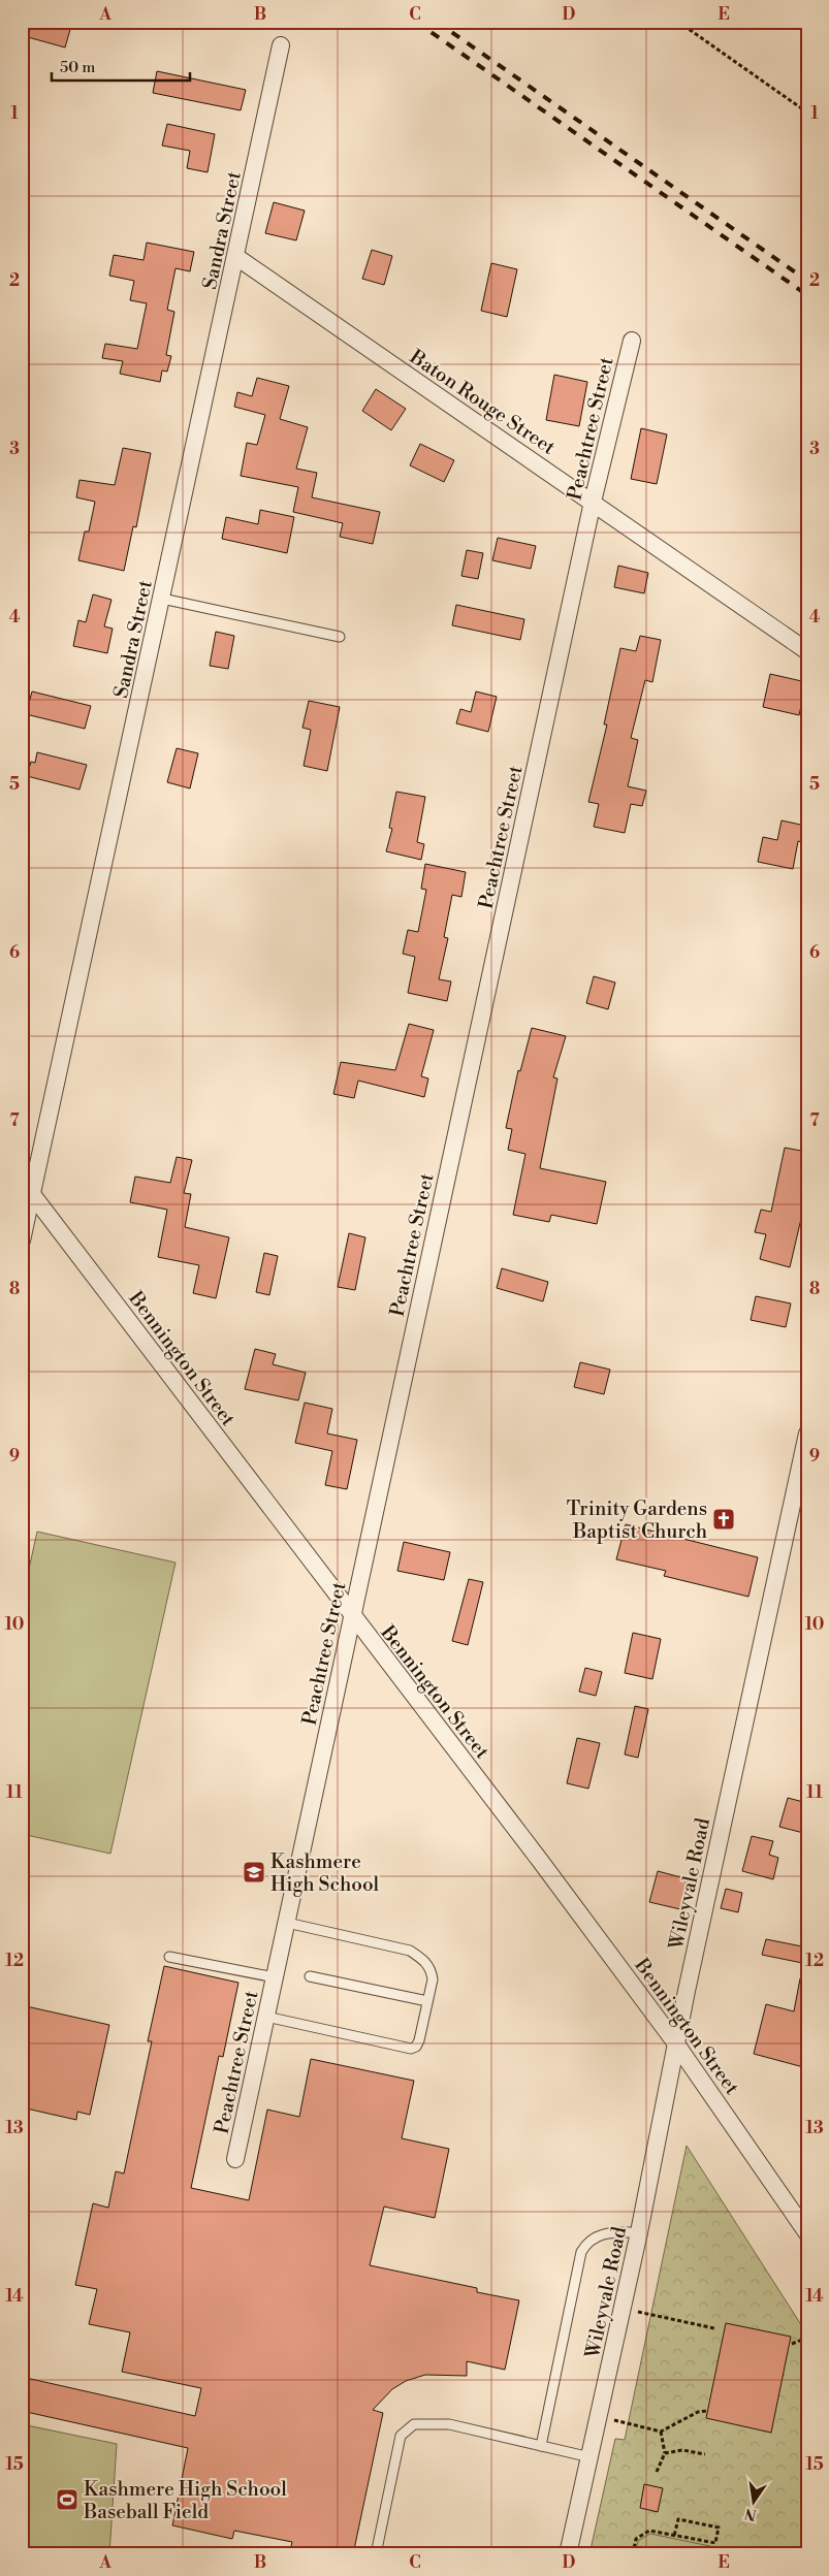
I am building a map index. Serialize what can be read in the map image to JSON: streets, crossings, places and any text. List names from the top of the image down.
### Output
{
  "streets": {
    "street": [
      "Sandra Street",
      "Baton Rouge Street",
      "Peachtree Street",
      "Bennington Street",
      "Wileyvale Road"
    ]
  },
  "crossings": [
    ["Sandra Street", "Baton Rouge Street"],
    ["Sandra Street", "Bennington Street"],
    ["Baton Rouge Street", "Peachtree Street"],
    ["Peachtree Street", "Bennington Street"],
    ["Bennington Street", "Wileyvale Road"]
  ],
  "places": {
    "church": ["Trinity Gardens Baptist Church"],
    "school or university": ["Kashmere High School"],
    "sports": ["Kashmere High School Baseball Field"]
  },
  "scale_bar": "50 m",
  "north": "bottom",
  "grid": {
    "columns": [
      "A",
      "B",
      "C",
      "D",
      "E"
    ],
    "rows": [
      "1",
      "2",
      "3",
      "4",
      "5",
      "6",
      "7",
      "8",
      "9",
      "10",
      "11",
      "12",
      "13",
      "14",
      "15"
    ]
  }
}
